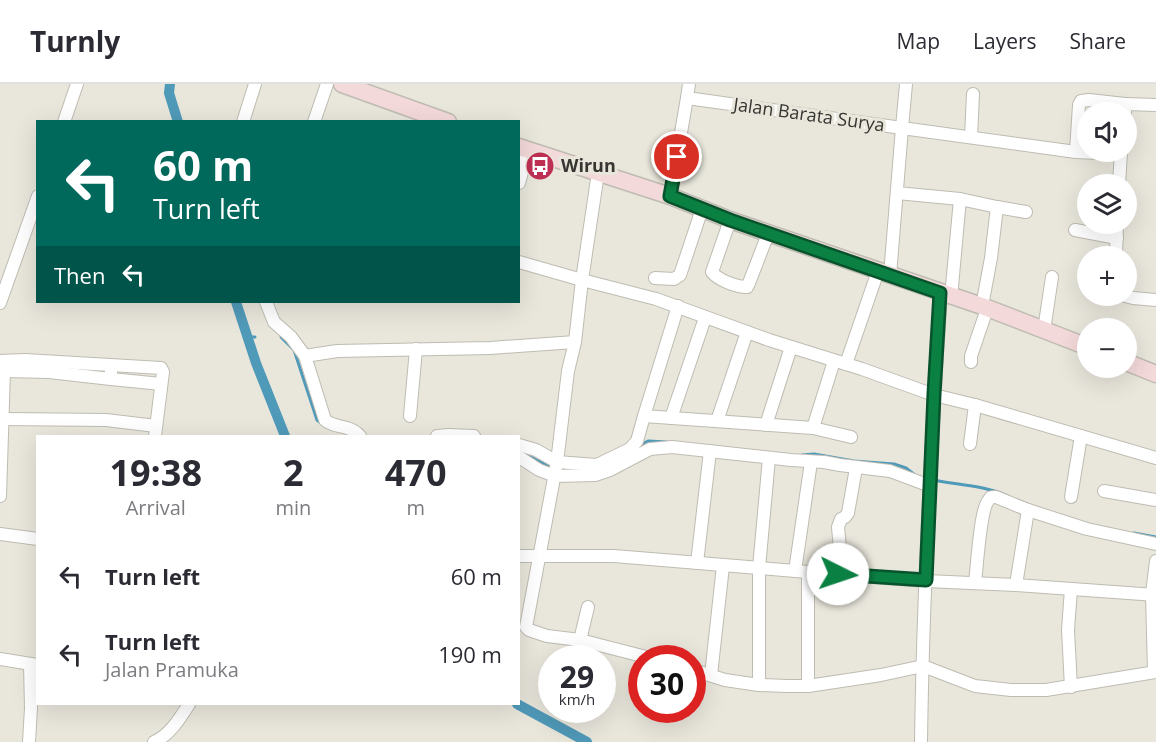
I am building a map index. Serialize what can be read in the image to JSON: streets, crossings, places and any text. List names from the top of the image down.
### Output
{
  "streets": {
    "street": ["Jalan Barata Surya"]
  },
  "places": {
    "bus stop": ["Wirun"]
  },
  "page": {
    "header": "Turnly",
    "nav": ["Map", "Layers", "Share"],
    "map_buttons": ["+", "−"],
    "turn": ["60 m", "Turn left"],
    "then": "Then",
    "eta": [
      "19:38",
      "Arrival",
      "2",
      "min",
      "470",
      "m"
    ],
    "list": [
      {
        "name": "Turn left",
        "value": "60 m"
      },
      {
        "name": "Turn left",
        "note": "Jalan Pramuka",
        "value": "190 m"
      }
    ],
    "speed": "29 km/h",
    "limit": "30"
  }
}
